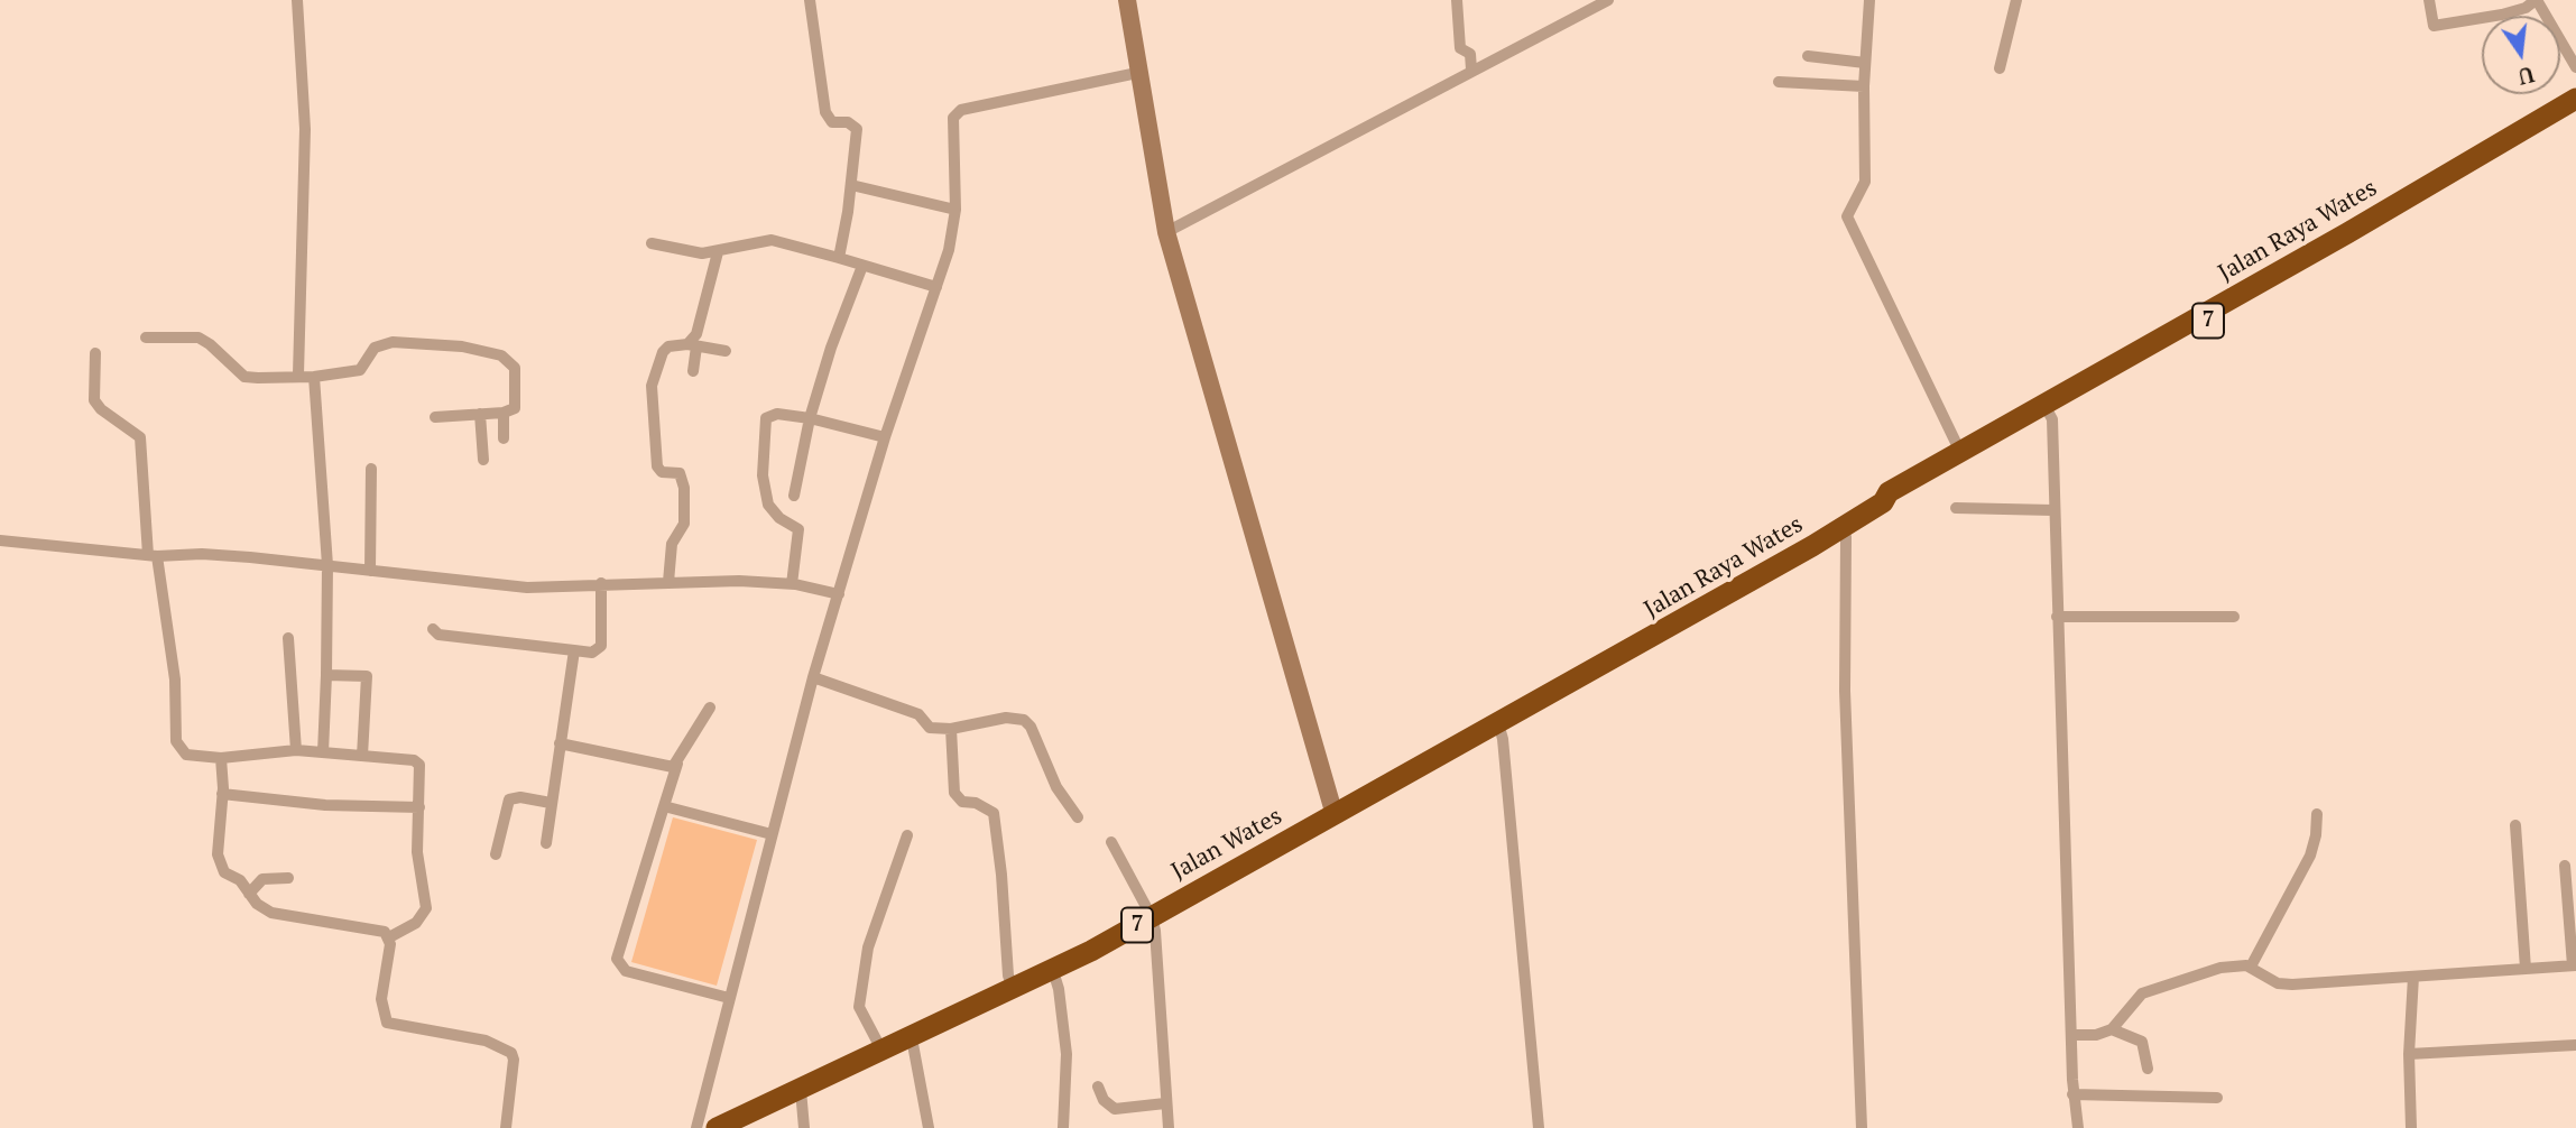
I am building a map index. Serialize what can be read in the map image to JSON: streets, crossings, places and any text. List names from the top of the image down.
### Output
{
  "streets": {
    "highway": ["Jalan Raya Wates", "7", "Jalan Wates"]
  },
  "crossings": [
    ["Jalan Raya Wates", "Jalan Wates"]
  ],
  "north": "bottom"
}
